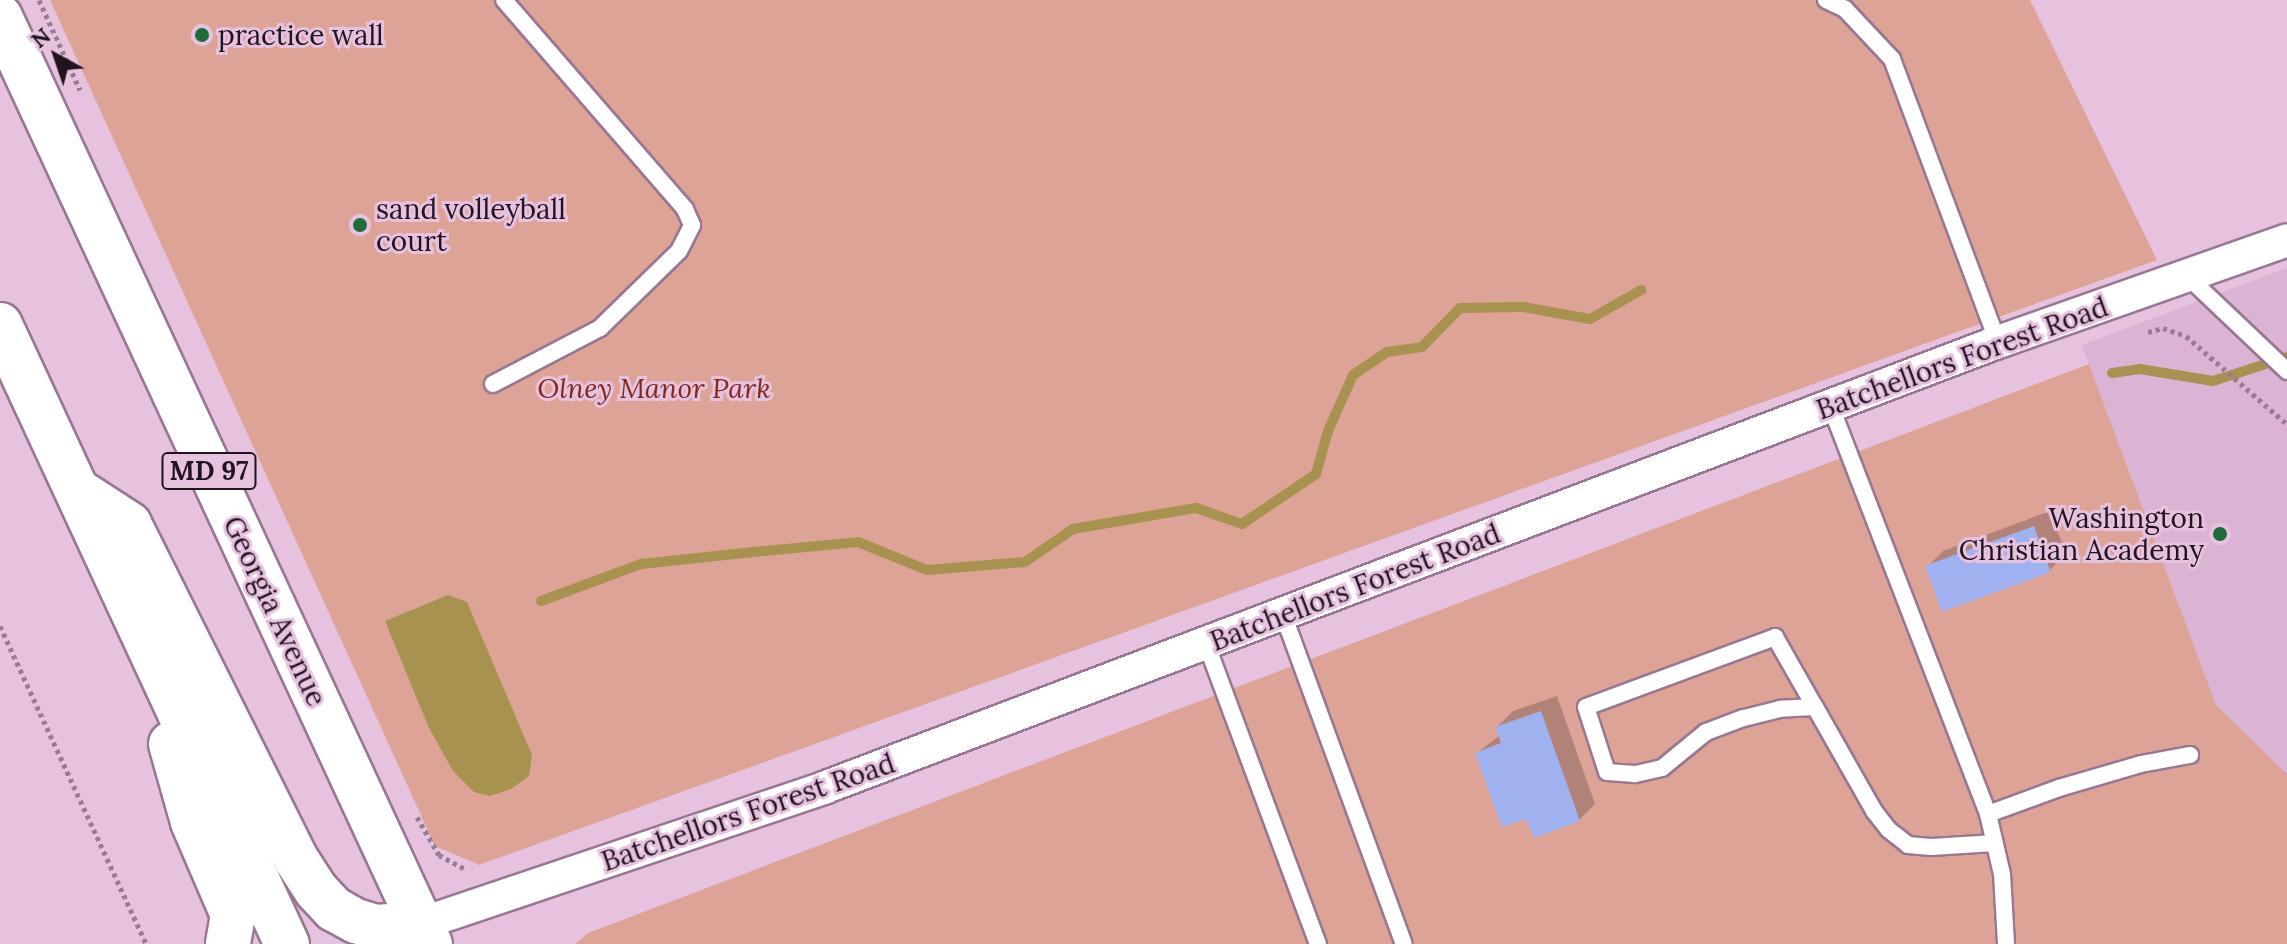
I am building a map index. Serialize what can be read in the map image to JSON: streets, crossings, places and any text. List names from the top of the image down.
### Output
{
  "streets": {
    "main road": ["MD 97", "Georgia Avenue"],
    "street": ["Batchellors Forest Road"]
  },
  "crossings": [
    ["Batchellors Forest Road", "Georgia Avenue"]
  ],
  "parks": ["Olney Manor Park"],
  "places": ["practice wall", "sand volleyball court", "Washington Christian Academy"],
  "north": "top left"
}
